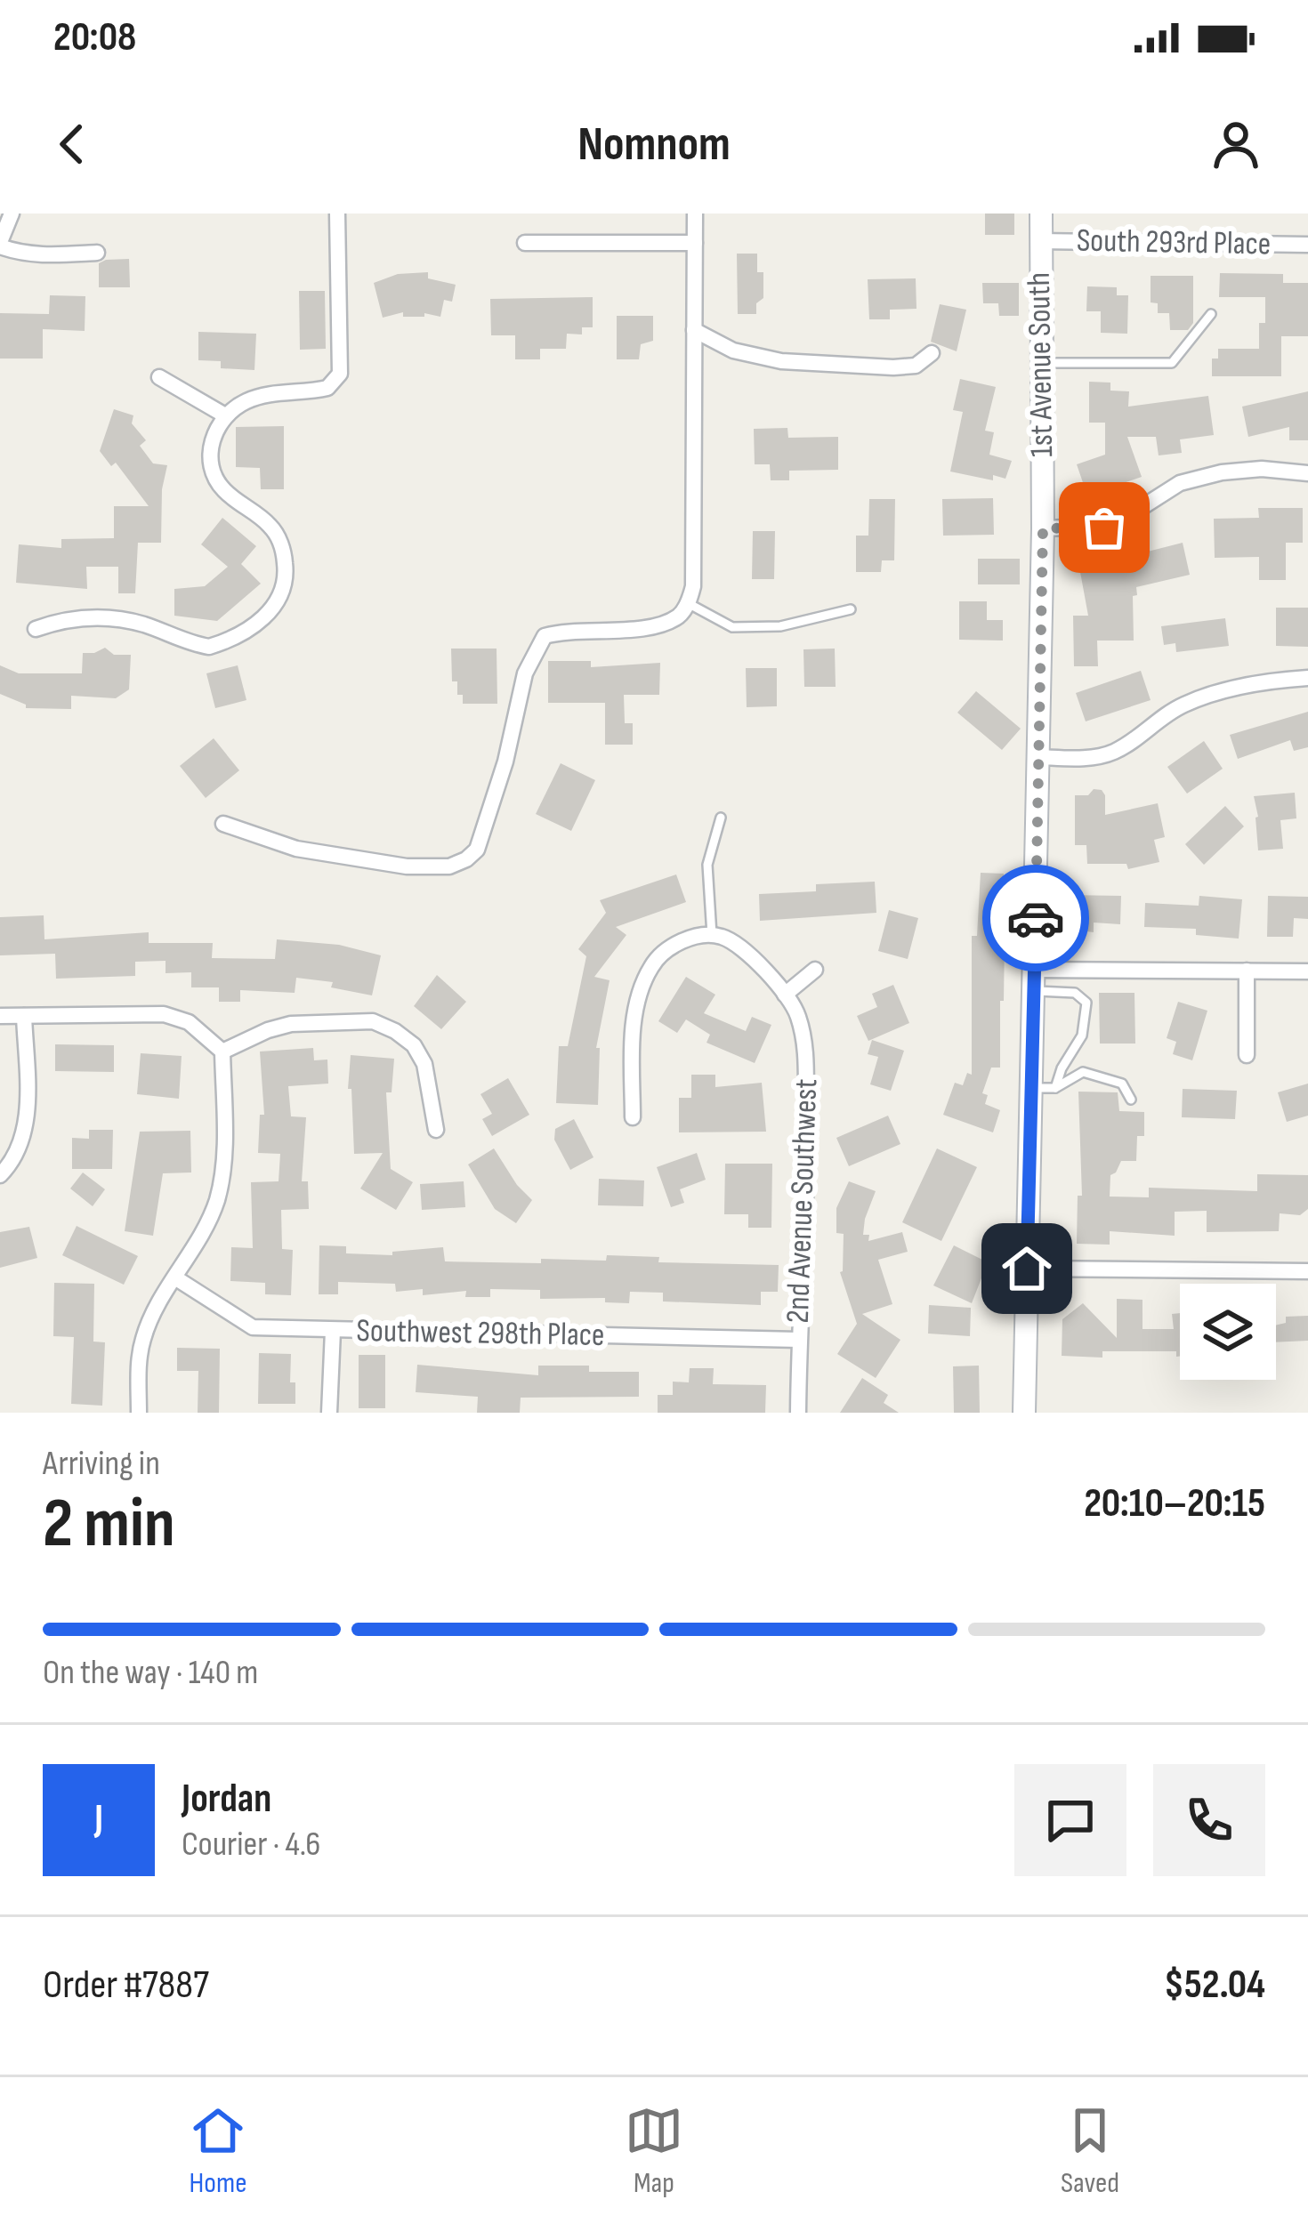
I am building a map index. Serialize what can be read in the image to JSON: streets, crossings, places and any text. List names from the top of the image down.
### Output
{
  "streets": {
    "street": [
      "South 293rd Place",
      "1st Avenue South",
      "2nd Avenue Southwest",
      "Southwest 298th Place"
    ]
  },
  "crossings": [
    ["South 293rd Place", "1st Avenue South"],
    ["2nd Avenue Southwest", "Southwest 298th Place"]
  ],
  "page": {
    "status": "20:08",
    "header": "Nomnom",
    "heading": ["2 min", "Arriving in", "20:10–20:15"],
    "panel": [
      "Jordan",
      "Courier · 4.6",
      "Order #7887",
      "$52.04"
    ],
    "bar": "On the way · 140 m",
    "round": "J",
    "tabs": ["Home", "Map", "Saved"]
  }
}
